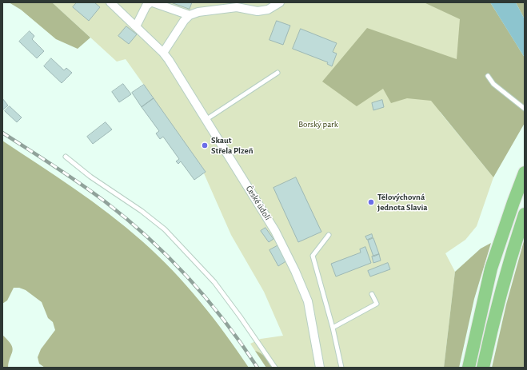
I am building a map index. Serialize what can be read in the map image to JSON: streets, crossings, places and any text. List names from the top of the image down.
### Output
{
  "streets": {
    "street": ["České údolí"]
  },
  "parks": ["Borský park"],
  "places": ["Skaut Střela Plzeň", "Tělovýchovná jednota Slavia"]
}
